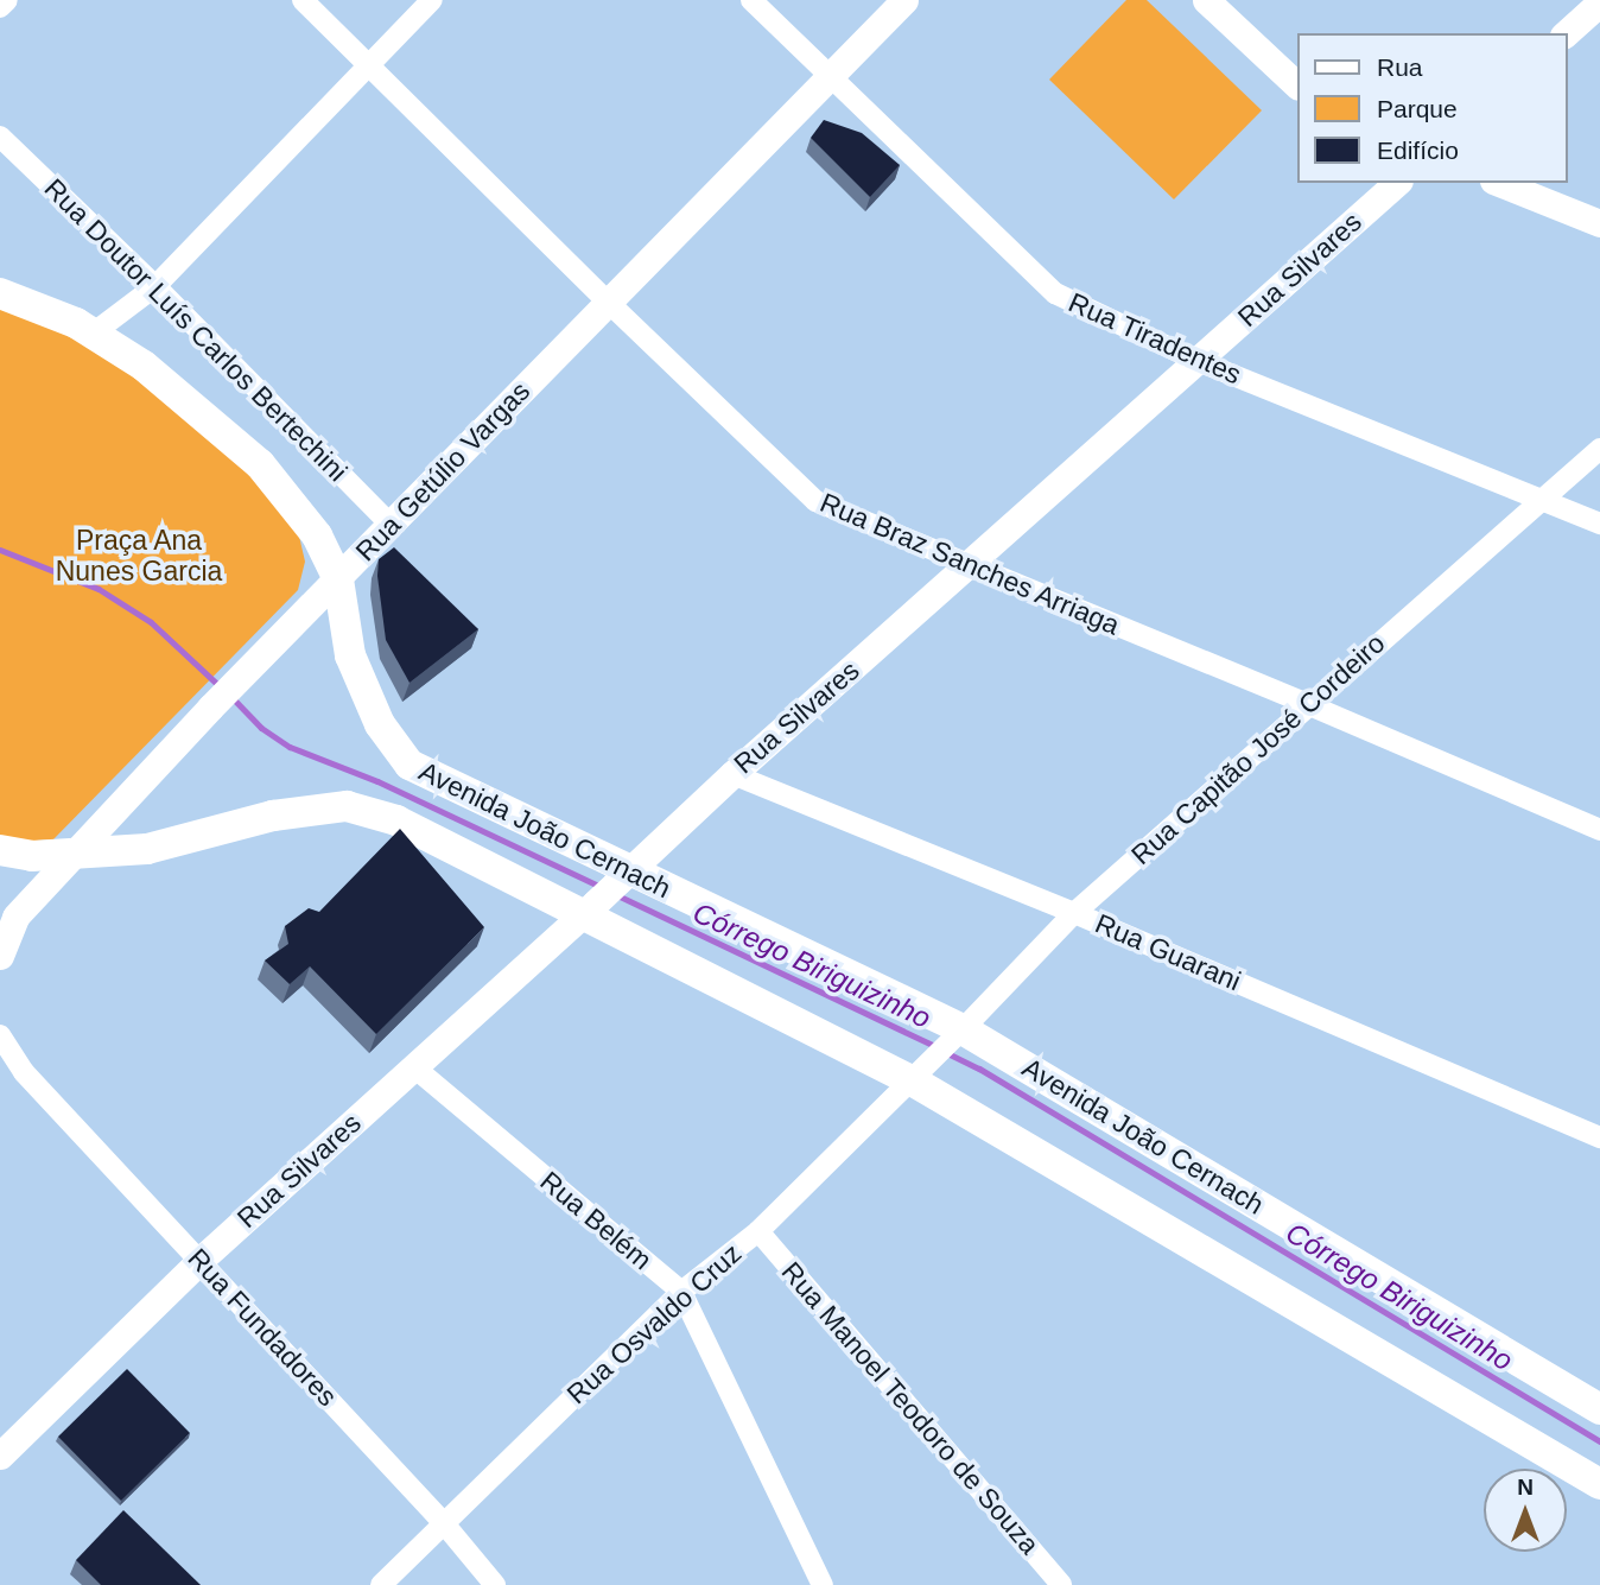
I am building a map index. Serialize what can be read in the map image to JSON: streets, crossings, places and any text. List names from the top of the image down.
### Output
{
  "streets": {
    "main road": ["Avenida João Cernach"],
    "street": [
      "Rua Silvares",
      "Rua Doutor Luís Carlos Bertechini",
      "Rua Tiradentes",
      "Rua Getúlio Vargas",
      "Rua Braz Sanches Arriaga",
      "Rua Capitão José Cordeiro",
      "Rua Guarani",
      "Rua Belém",
      "Rua Osvaldo Cruz",
      "Rua Fundadores",
      "Rua Manoel Teodoro de Souza"
    ]
  },
  "crossings": [
    ["Rua Silvares", "Rua Tiradentes"],
    ["Rua Silvares", "Rua Braz Sanches Arriaga"],
    ["Rua Silvares", "Avenida João Cernach"],
    ["Rua Silvares", "Rua Guarani"],
    ["Rua Silvares", "Rua Belém"],
    ["Rua Silvares", "Rua Fundadores"],
    ["Rua Doutor Luís Carlos Bertechini", "Rua Getúlio Vargas"],
    ["Rua Tiradentes", "Rua Getúlio Vargas"],
    ["Rua Tiradentes", "Rua Capitão José Cordeiro"],
    ["Rua Getúlio Vargas", "Rua Braz Sanches Arriaga"],
    ["Rua Getúlio Vargas", "Avenida João Cernach"],
    ["Rua Braz Sanches Arriaga", "Rua Capitão José Cordeiro"],
    ["Rua Capitão José Cordeiro", "Avenida João Cernach"],
    ["Rua Capitão José Cordeiro", "Rua Guarani"],
    ["Rua Capitão José Cordeiro", "Rua Osvaldo Cruz"],
    ["Rua Belém", "Rua Osvaldo Cruz"],
    ["Rua Osvaldo Cruz", "Rua Fundadores"],
    ["Rua Osvaldo Cruz", "Rua Manoel Teodoro de Souza"]
  ],
  "water": ["Córrego Biriguizinho"],
  "parks": ["Praça Ana Nunes Garcia"],
  "legend": ["Rua", "Parque", "Edifício"],
  "north": "top"
}
